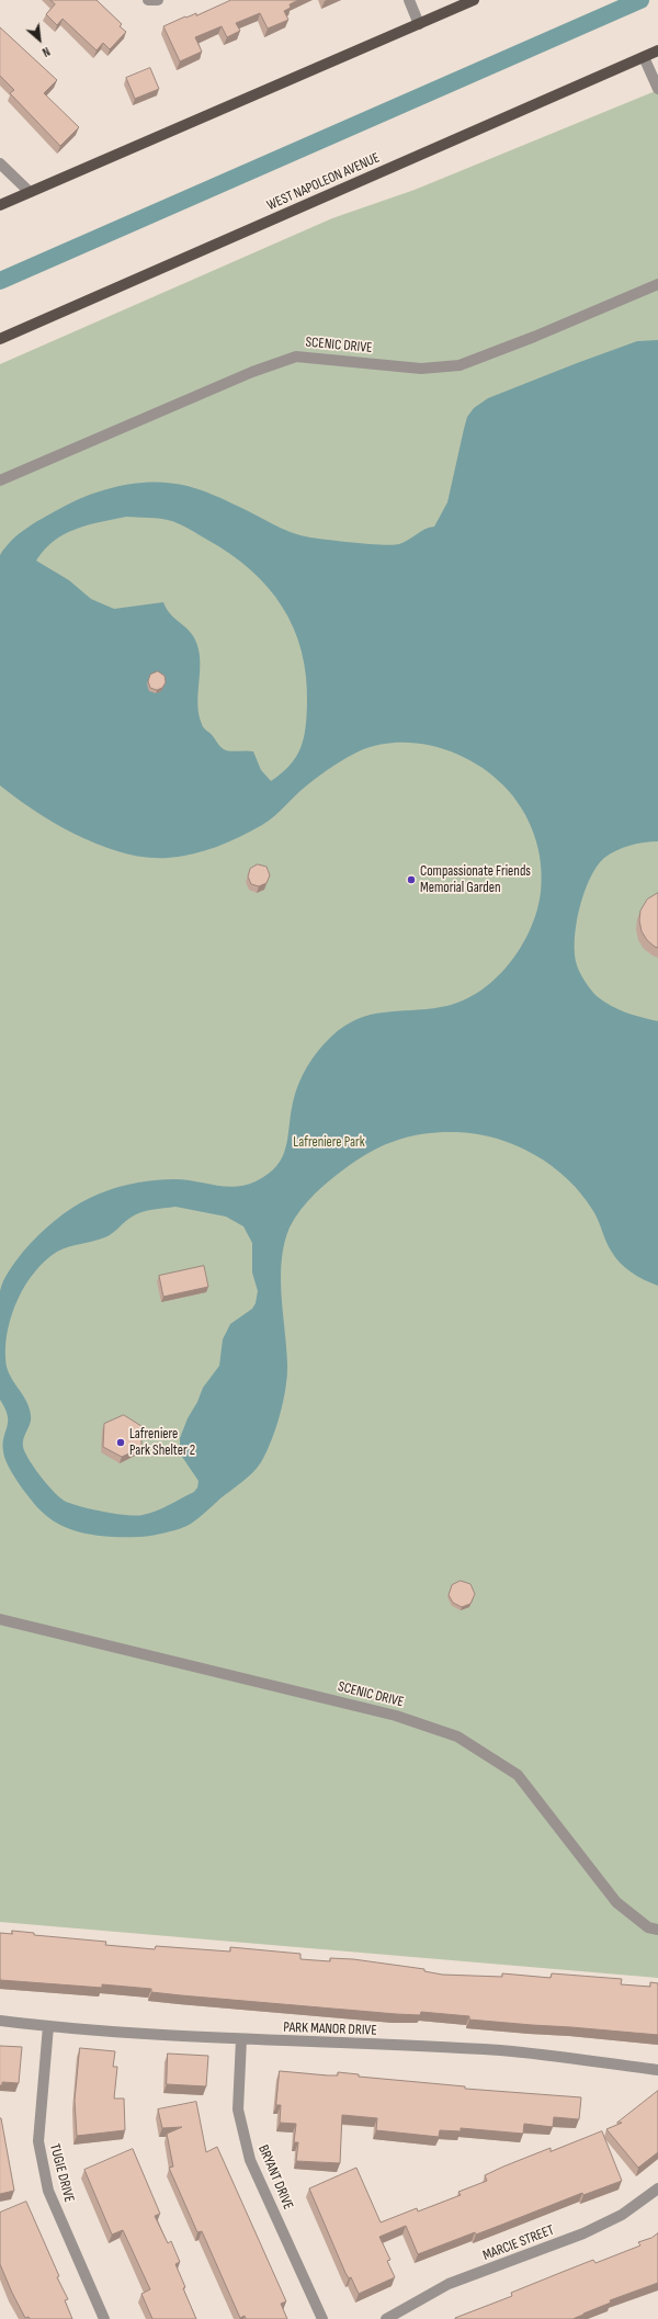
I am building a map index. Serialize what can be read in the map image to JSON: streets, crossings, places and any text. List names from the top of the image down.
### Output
{
  "streets": {
    "main road": ["WEST NAPOLEON AVENUE"],
    "street": [
      "SCENIC DRIVE",
      "PARK MANOR DRIVE",
      "TUGIE DRIVE",
      "BRYANT DRIVE",
      "MARCIE STREET"
    ]
  },
  "crossings": [
    ["PARK MANOR DRIVE", "TUGIE DRIVE"],
    ["PARK MANOR DRIVE", "BRYANT DRIVE"]
  ],
  "parks": ["Lafreniere Park"],
  "places": ["Compassionate Friends Memorial Garden", "Lafreniere Park Shelter 2"],
  "north": "bottom right"
}
